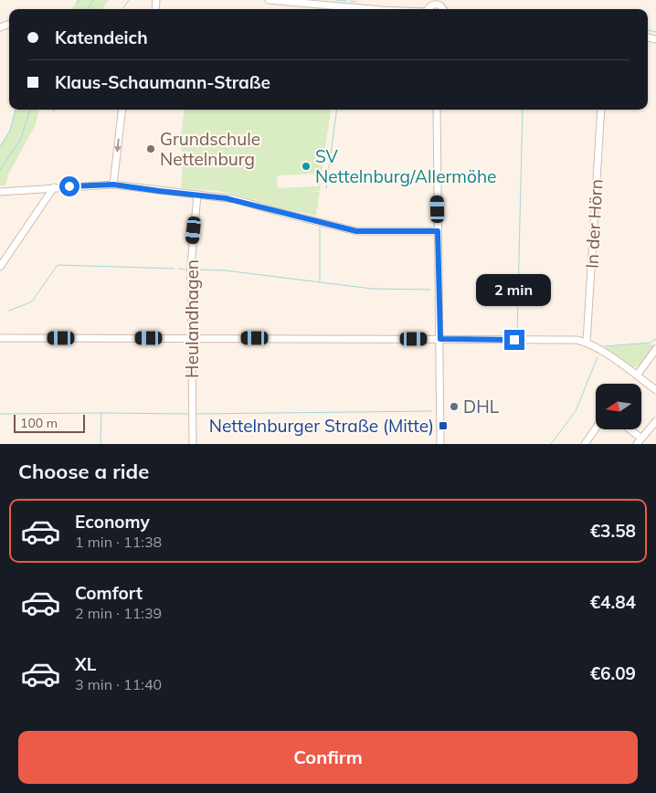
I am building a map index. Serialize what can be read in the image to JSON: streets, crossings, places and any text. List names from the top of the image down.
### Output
{
  "streets": {
    "street": ["In der Hörn", "Heulandhagen"]
  },
  "places": {
    "other": ["Grundschule Nettelnburg", "SV Nettelnburg/Allermöhe", "DHL"],
    "transit": ["Nettelnburger Straße (Mitte)"]
  },
  "scale_bar": "100 m",
  "north": "left",
  "page": {
    "banner": ["Katendeich", "Klaus-Schaumann-Straße"],
    "bubble": "2 min",
    "scale": "100 m",
    "heading": "Choose a ride",
    "list": [
      {
        "name": "Economy",
        "note": "1 min · 11:38",
        "value": "€3.58"
      },
      {
        "name": "Comfort",
        "note": "2 min · 11:39",
        "value": "€4.84"
      },
      {
        "name": "XL",
        "note": "3 min · 11:40",
        "value": "€6.09"
      }
    ],
    "buttons": "Confirm"
  }
}
